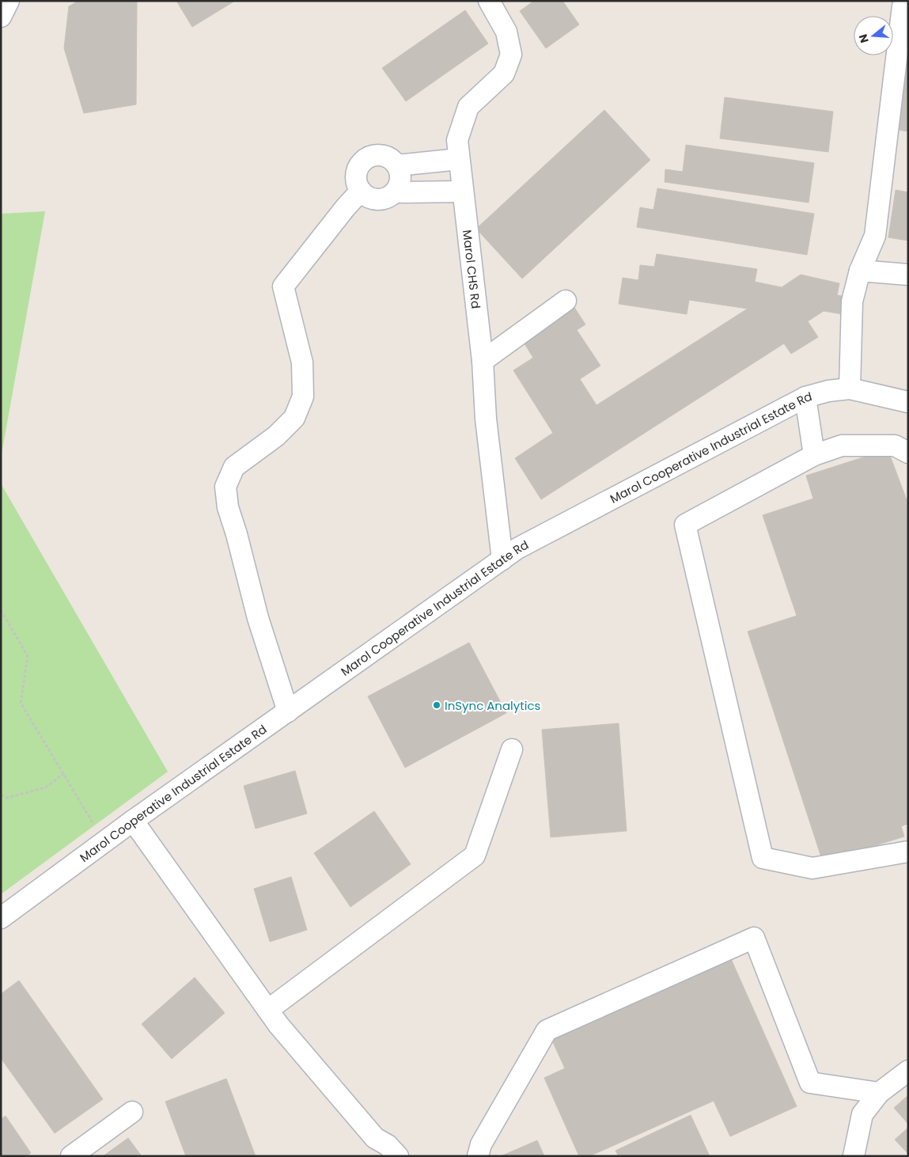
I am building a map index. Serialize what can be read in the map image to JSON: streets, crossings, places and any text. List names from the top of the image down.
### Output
{
  "streets": {
    "street": ["Marol CHS Rd", "Marol Cooperative Industrial Estate Rd"]
  },
  "crossings": [
    ["Marol CHS Rd", "Marol Cooperative Industrial Estate Rd"]
  ],
  "places": ["InSync Analytics"],
  "north": "left"
}
